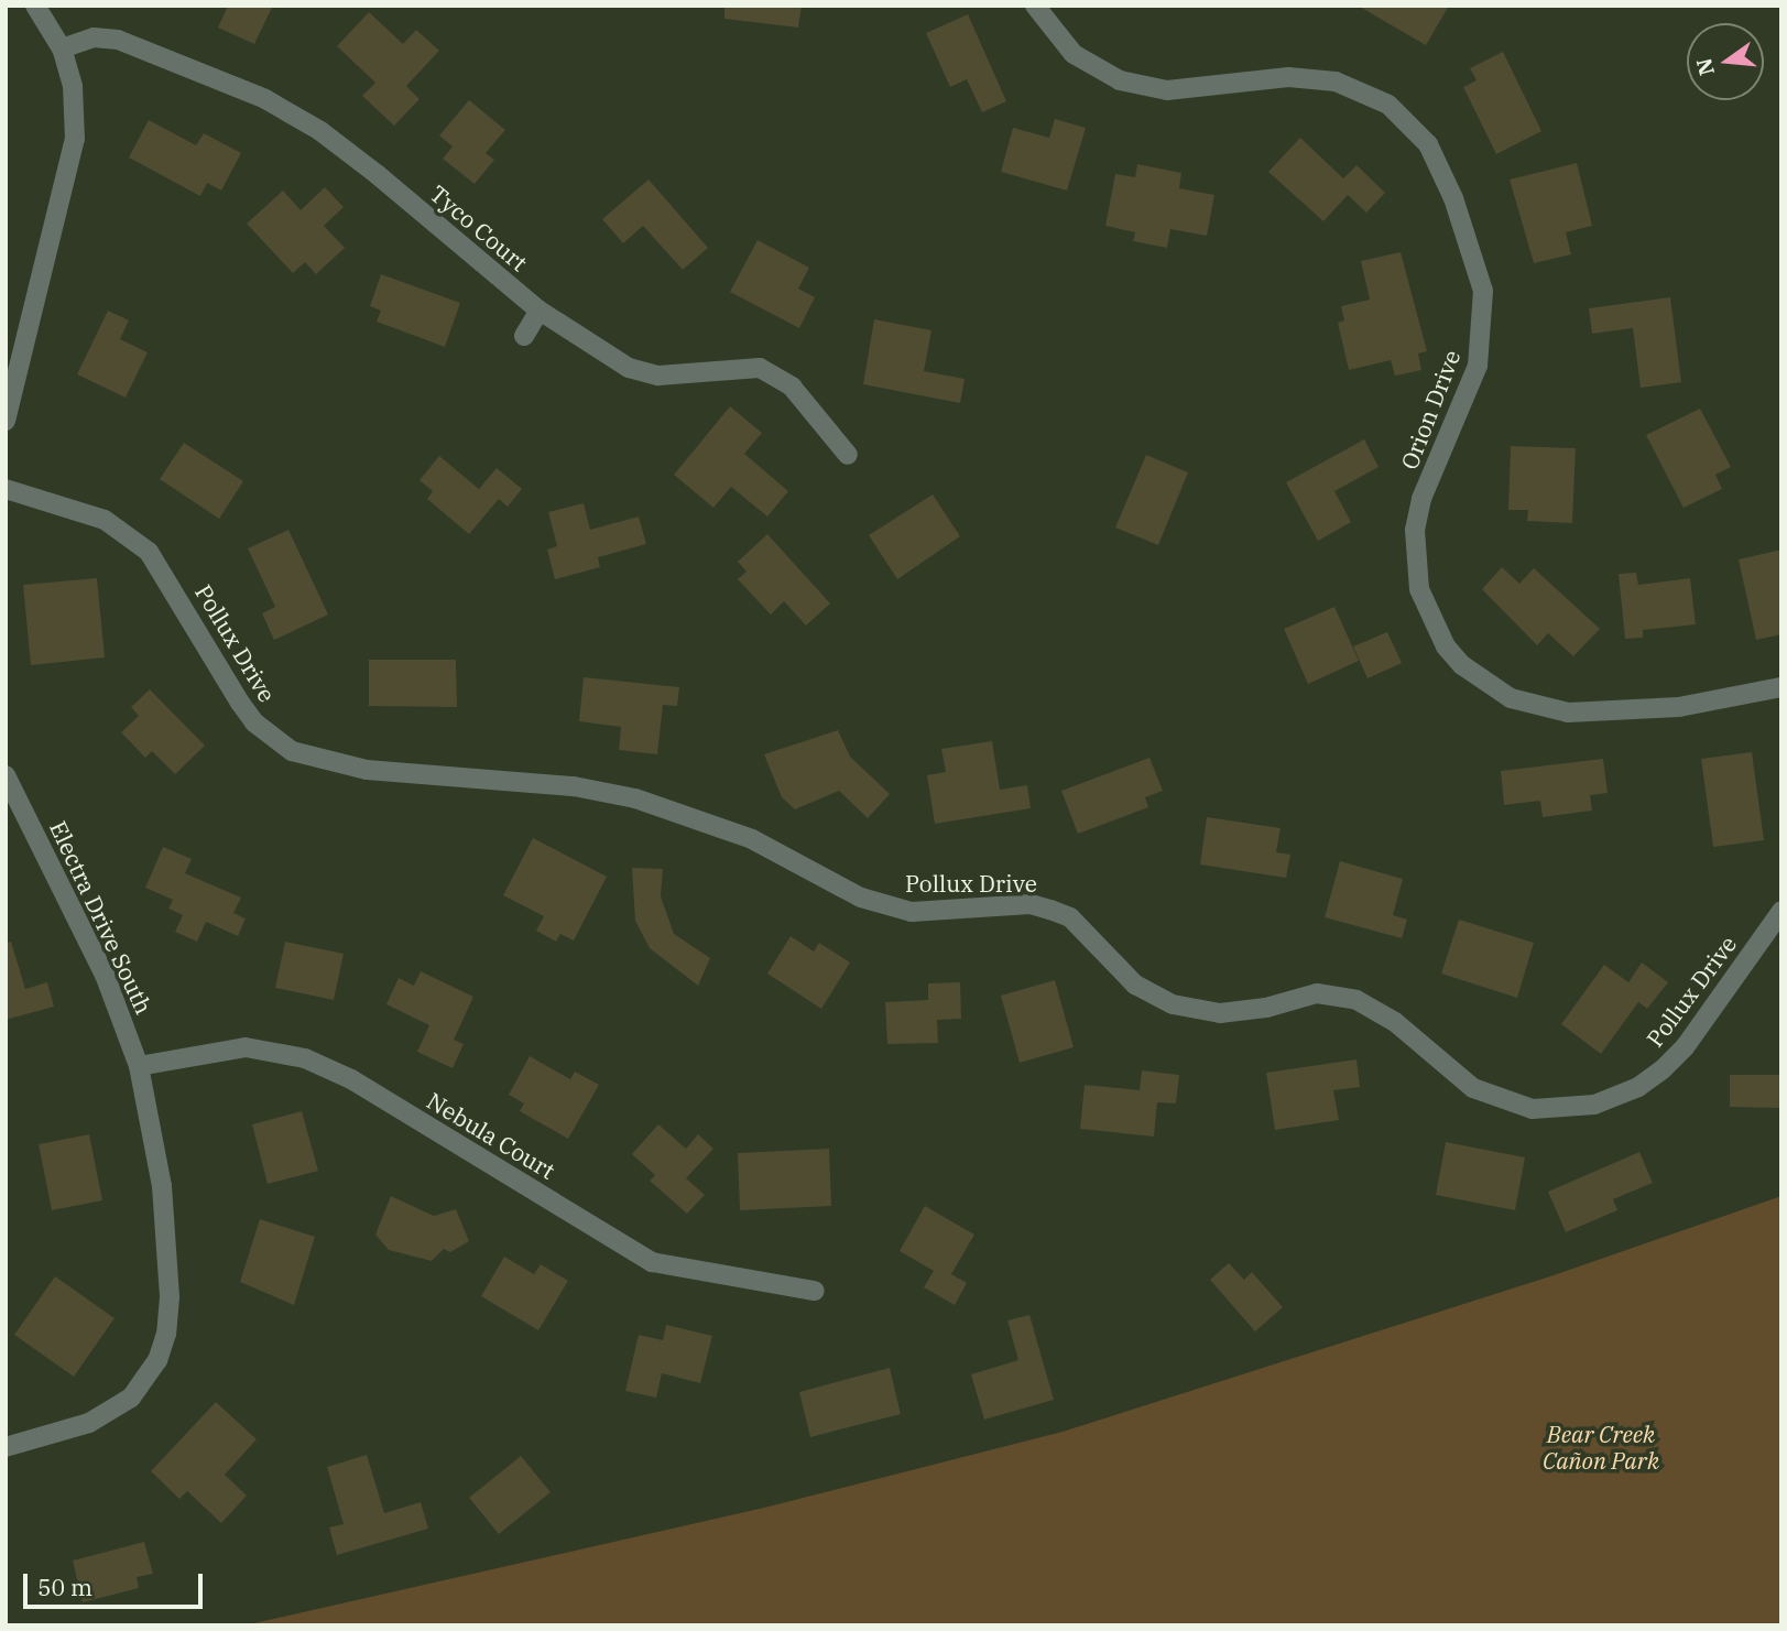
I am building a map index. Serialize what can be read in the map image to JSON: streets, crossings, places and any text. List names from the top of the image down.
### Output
{
  "streets": {
    "street": [
      "Tyco Court",
      "Orion Drive",
      "Pollux Drive",
      "Electra Drive South",
      "Nebula Court"
    ]
  },
  "crossings": [
    ["Electra Drive South", "Nebula Court"]
  ],
  "parks": ["Bear Creek Cañon Park"],
  "scale_bar": "50 m",
  "north": "left"
}
